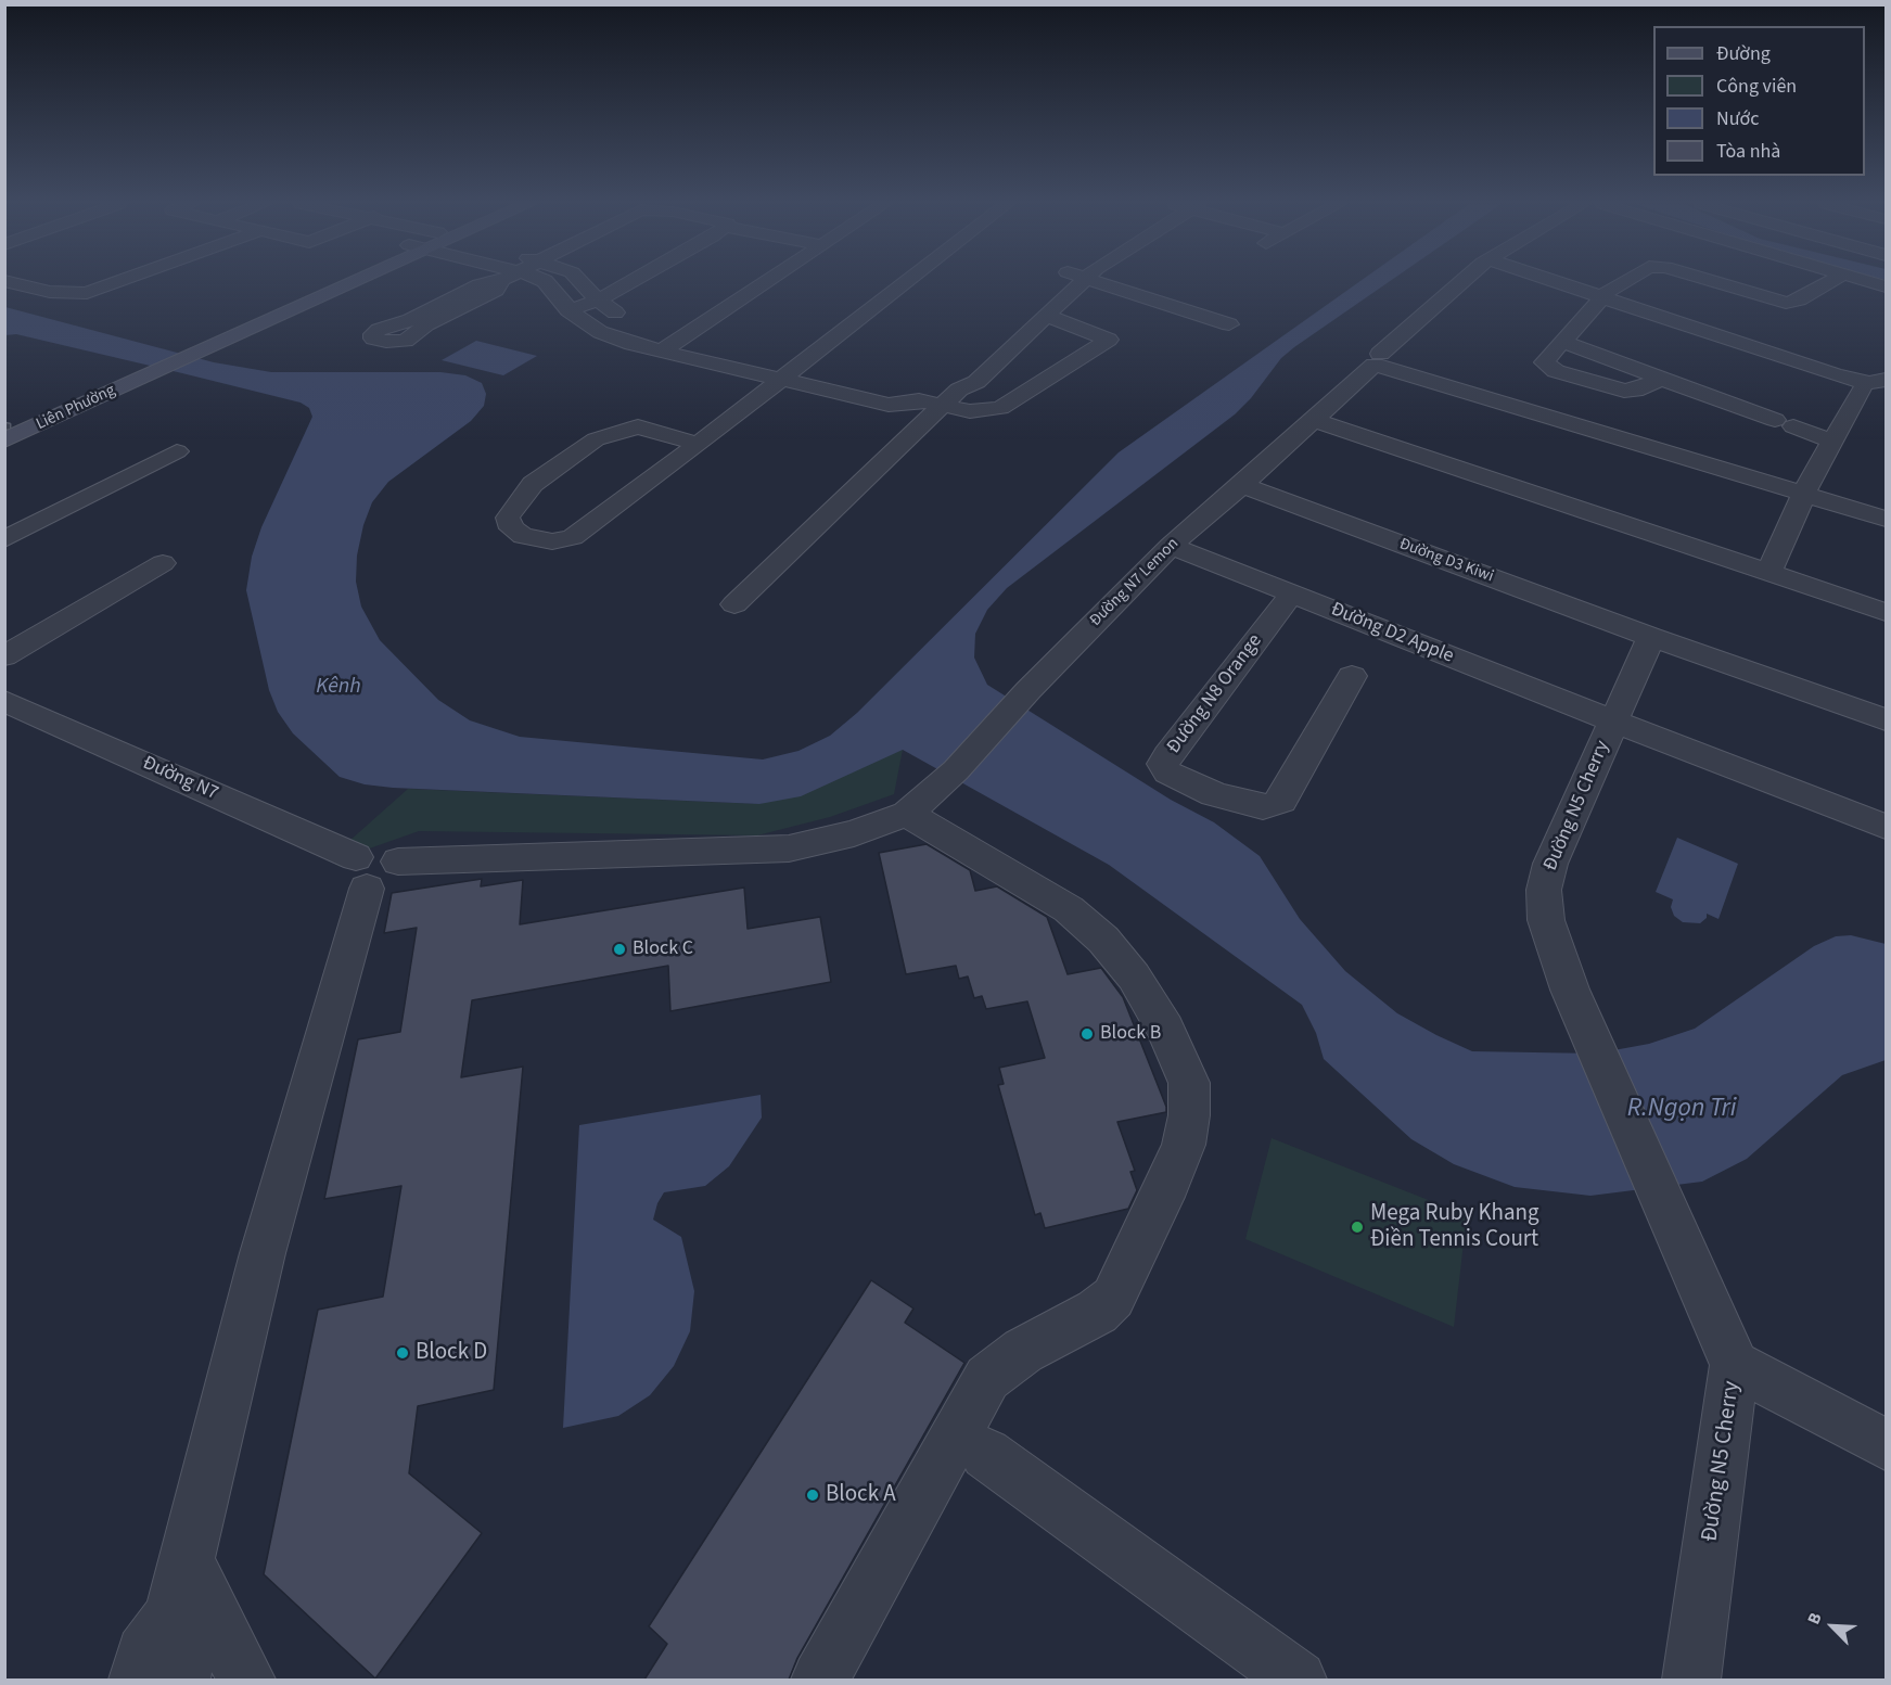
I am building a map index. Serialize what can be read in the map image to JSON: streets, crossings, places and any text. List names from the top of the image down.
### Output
{
  "streets": {
    "street": [
      "Liên Phường",
      "Đường D3 Kiwi",
      "Đường N7 Lemon",
      "Đường D2 Apple",
      "Đường N8 Orange",
      "Đường N7",
      "Đường N5 Cherry"
    ]
  },
  "crossings": [
    ["Đường D3 Kiwi", "Đường N7 Lemon"],
    ["Đường D3 Kiwi", "Đường N5 Cherry"],
    ["Đường N7 Lemon", "Đường D2 Apple"],
    ["Đường D2 Apple", "Đường N8 Orange"],
    ["Đường D2 Apple", "Đường N5 Cherry"]
  ],
  "water": ["Kênh", "R.Ngọn Tri"],
  "places": [
    "Block C",
    "Block B",
    "Mega Ruby Khang Điền Tennis Court",
    "Block D",
    "Block A"
  ],
  "legend": [
    "Đường",
    "Công viên",
    "Nước",
    "Tòa nhà"
  ],
  "north": "top left"
}
